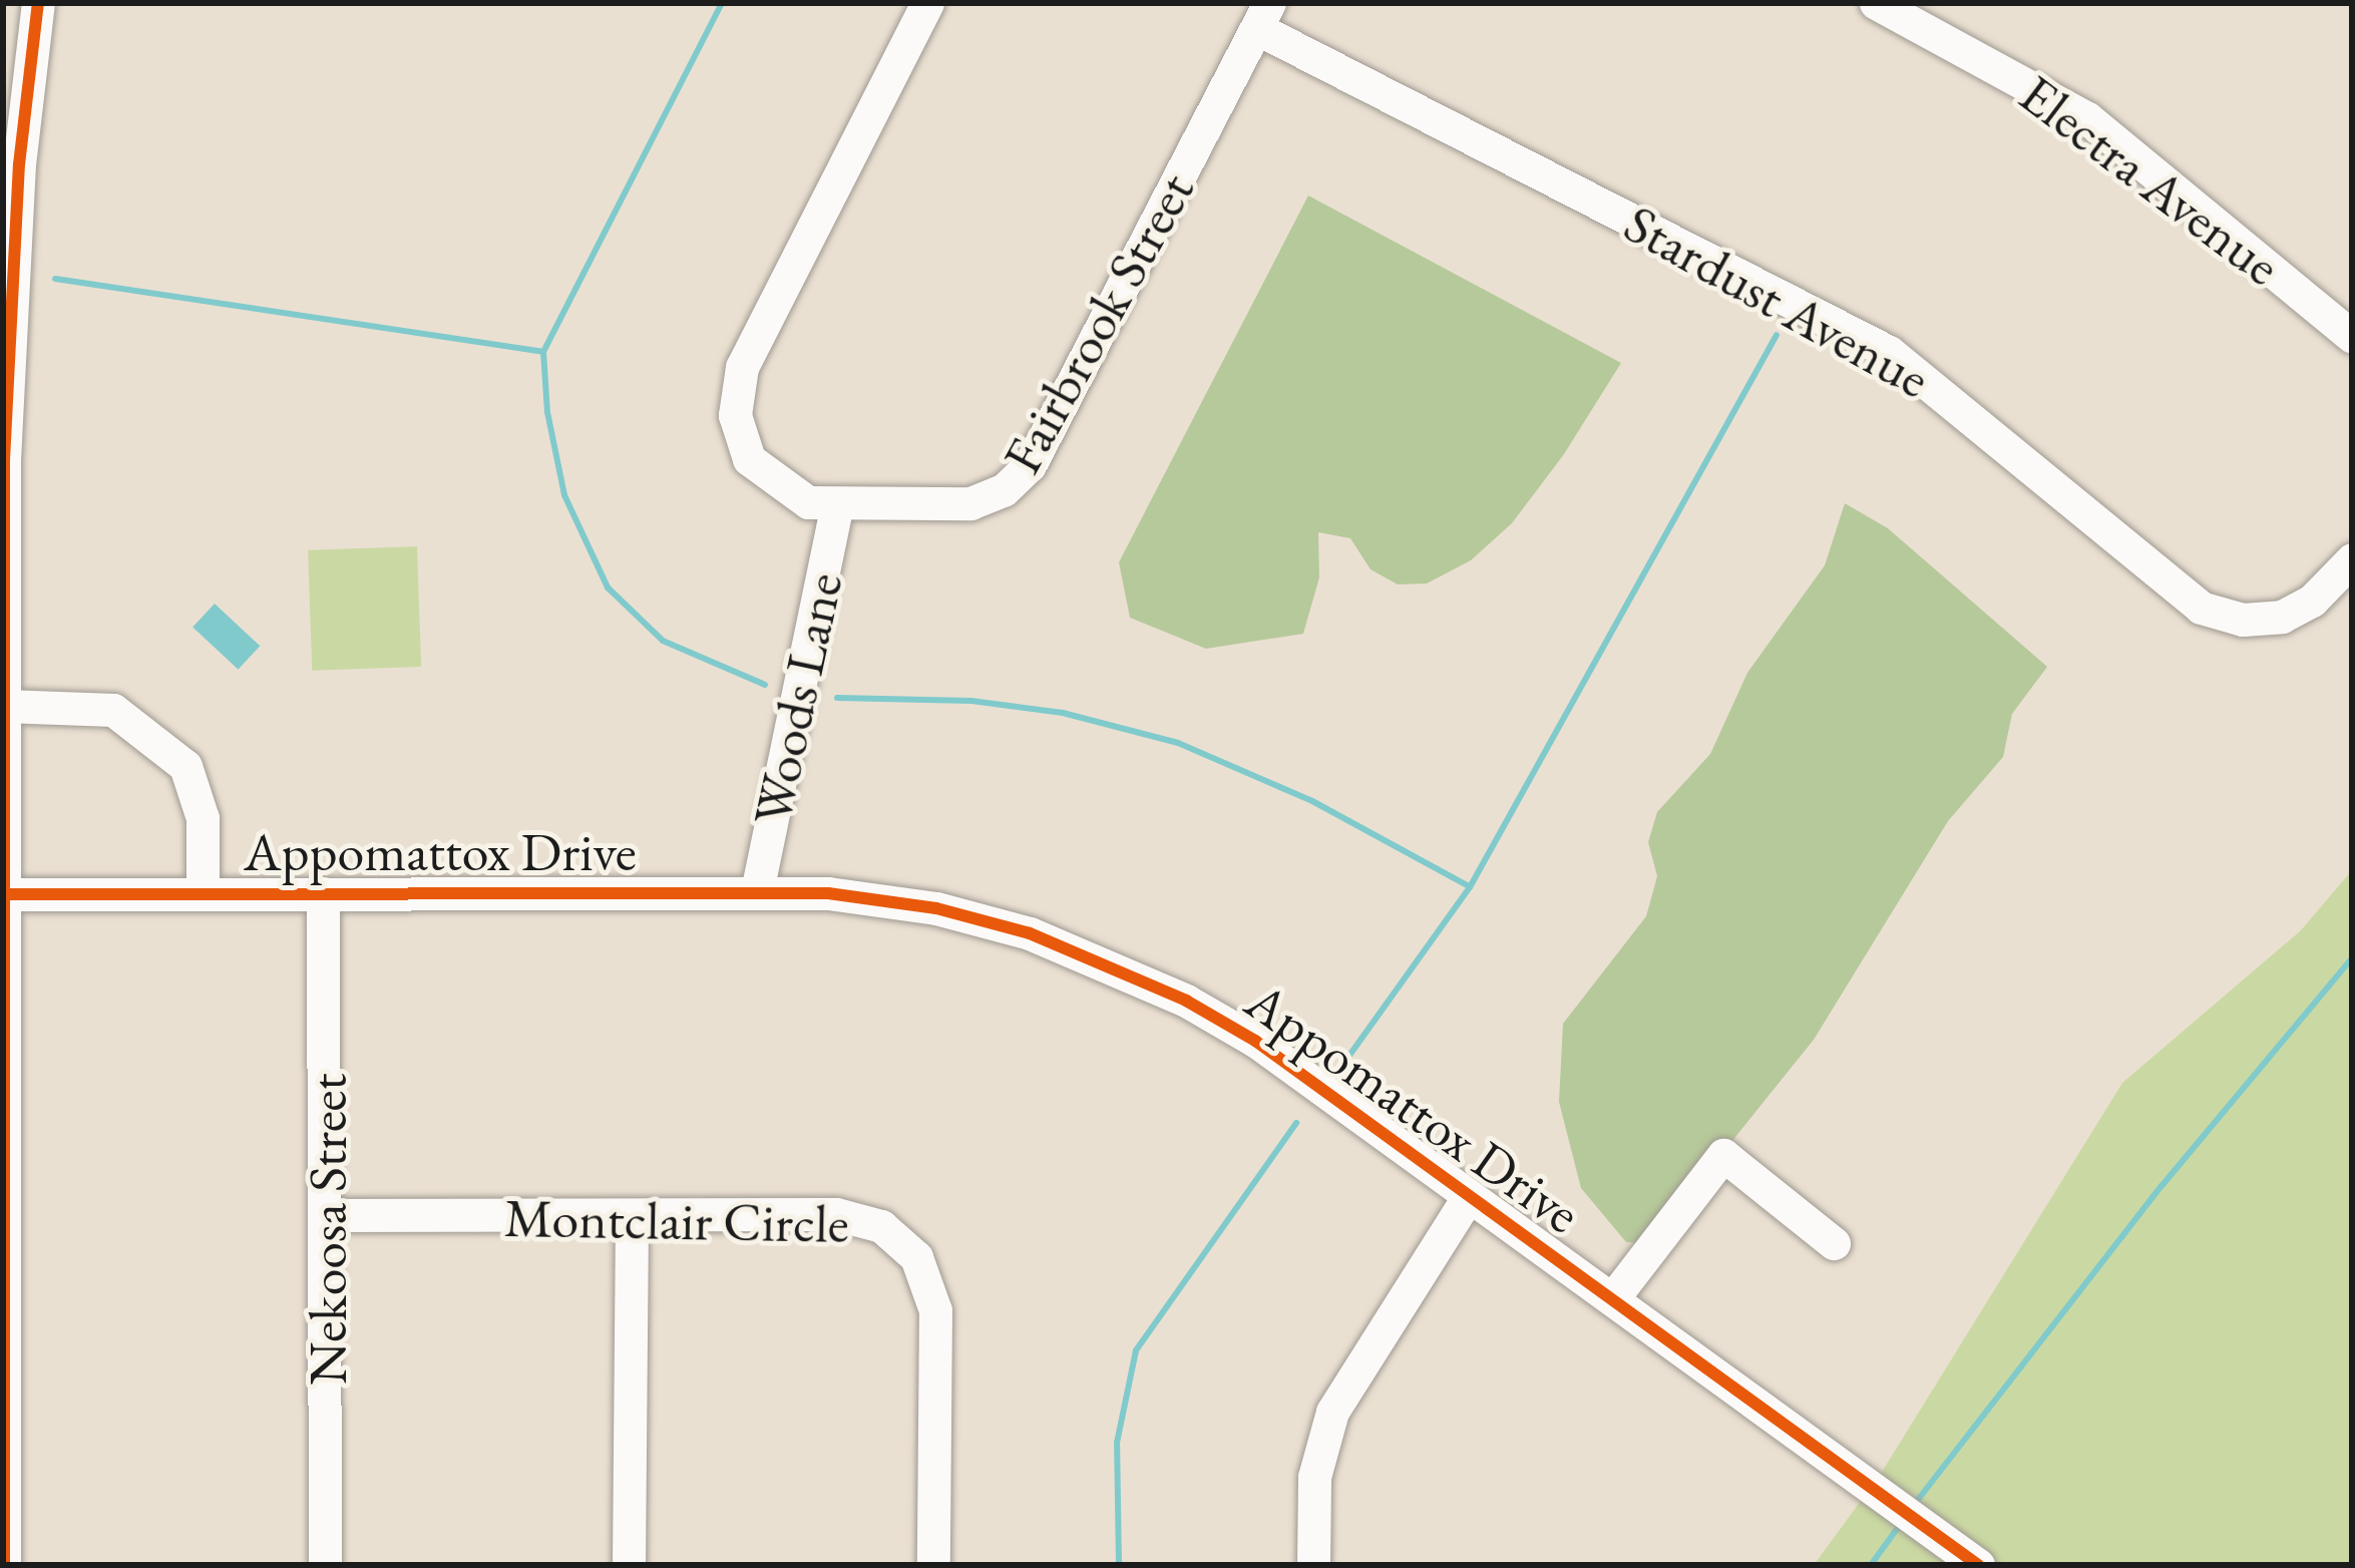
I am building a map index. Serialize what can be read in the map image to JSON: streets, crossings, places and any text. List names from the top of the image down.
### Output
{
  "streets": {
    "street": [
      "Electra Avenue",
      "Stardust Avenue",
      "Fairbrook Street",
      "Woods Lane",
      "Appomattox Drive",
      "Montclair Circle",
      "Nekoosa Street"
    ]
  },
  "crossings": [
    ["Stardust Avenue", "Fairbrook Street"],
    ["Fairbrook Street", "Woods Lane"],
    ["Woods Lane", "Appomattox Drive"],
    ["Appomattox Drive", "Nekoosa Street"],
    ["Montclair Circle", "Nekoosa Street"]
  ]
}
